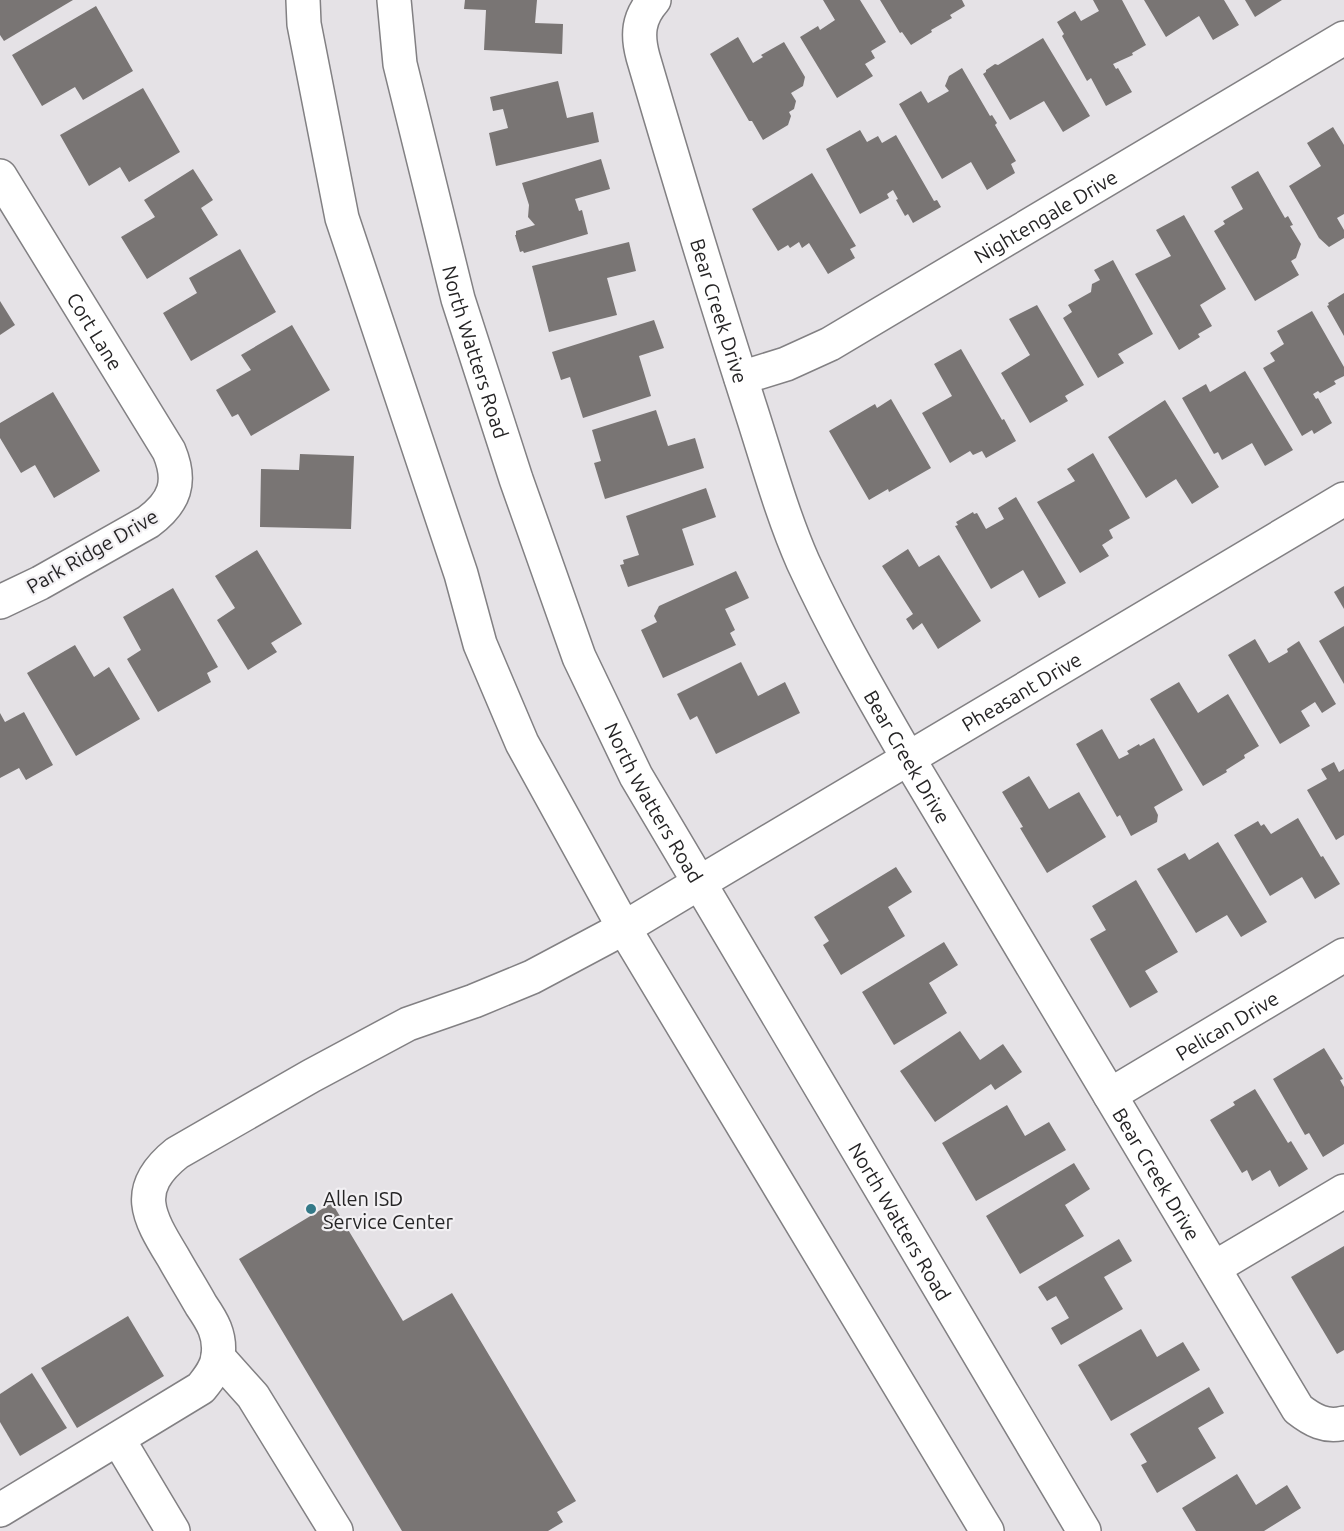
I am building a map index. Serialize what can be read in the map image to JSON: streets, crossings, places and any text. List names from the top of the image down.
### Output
{
  "streets": {
    "street": [
      "Nightengale Drive",
      "Bear Creek Drive",
      "Cort Lane",
      "North Watters Road",
      "Park Ridge Drive",
      "Pheasant Drive",
      "Pelican Drive"
    ]
  },
  "crossings": [
    ["Nightengale Drive", "Bear Creek Drive"],
    ["Bear Creek Drive", "Pheasant Drive"],
    ["Bear Creek Drive", "Pelican Drive"],
    ["Cort Lane", "Park Ridge Drive"],
    ["North Watters Road", "Pheasant Drive"]
  ],
  "places": ["Allen ISD Service Center"]
}
